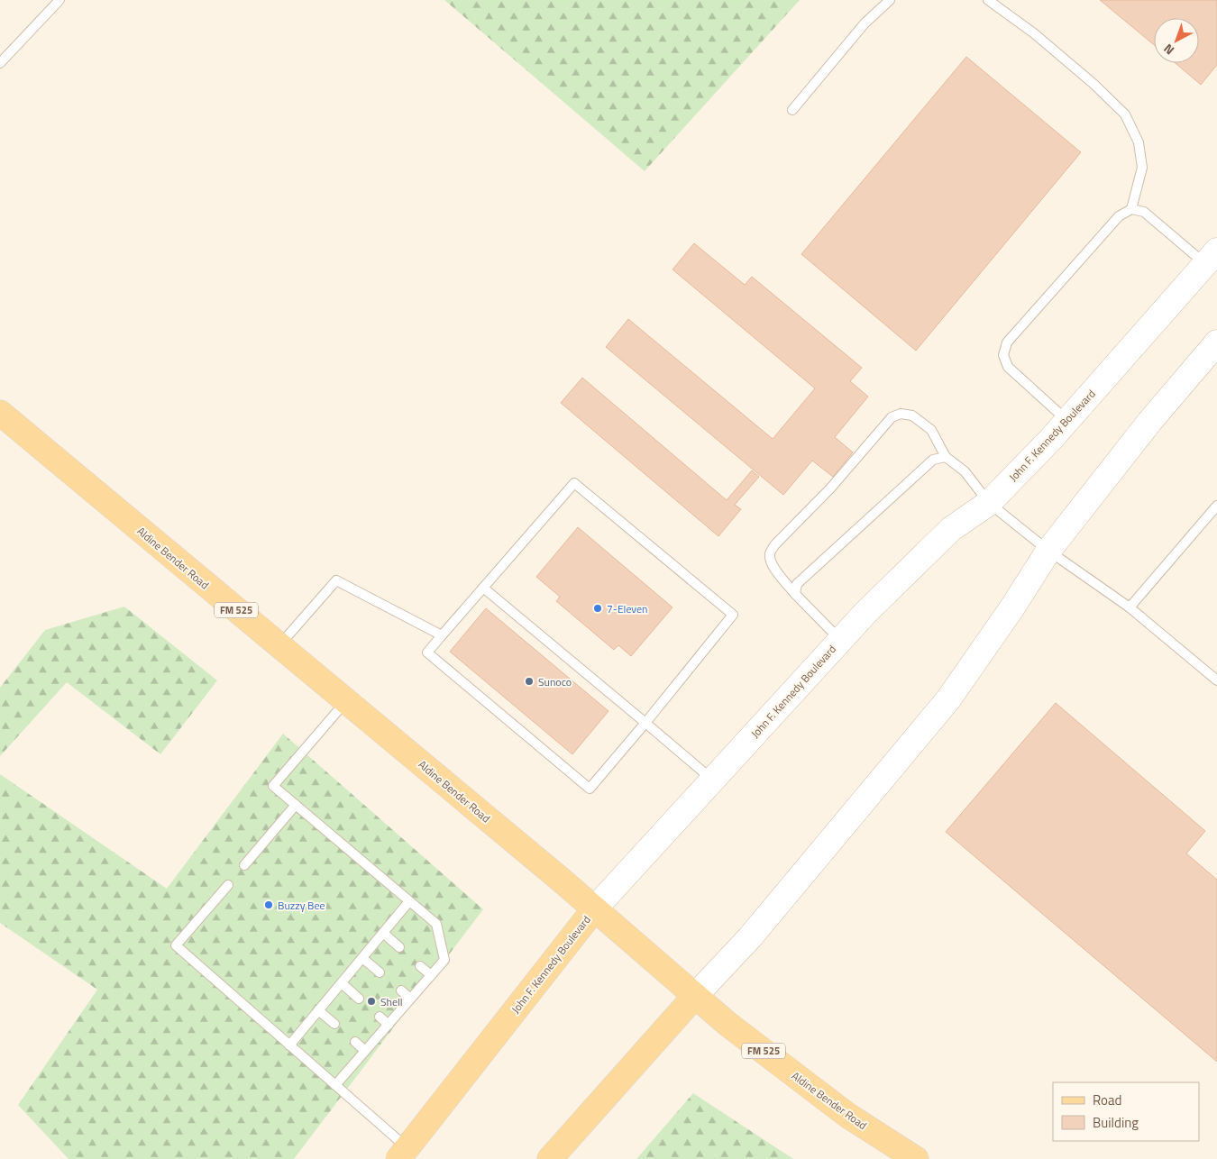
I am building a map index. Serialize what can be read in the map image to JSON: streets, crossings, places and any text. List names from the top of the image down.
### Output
{
  "streets": {
    "main road": ["John F. Kennedy Boulevard", "Aldine Bender Road", "FM 525"]
  },
  "crossings": [
    ["John F. Kennedy Boulevard", "Aldine Bender Road"]
  ],
  "places": [
    "7-Eleven",
    "Sunoco",
    "Buzzy Bee",
    "Shell"
  ],
  "legend": ["Road", "Building"],
  "north": "bottom left"
}
